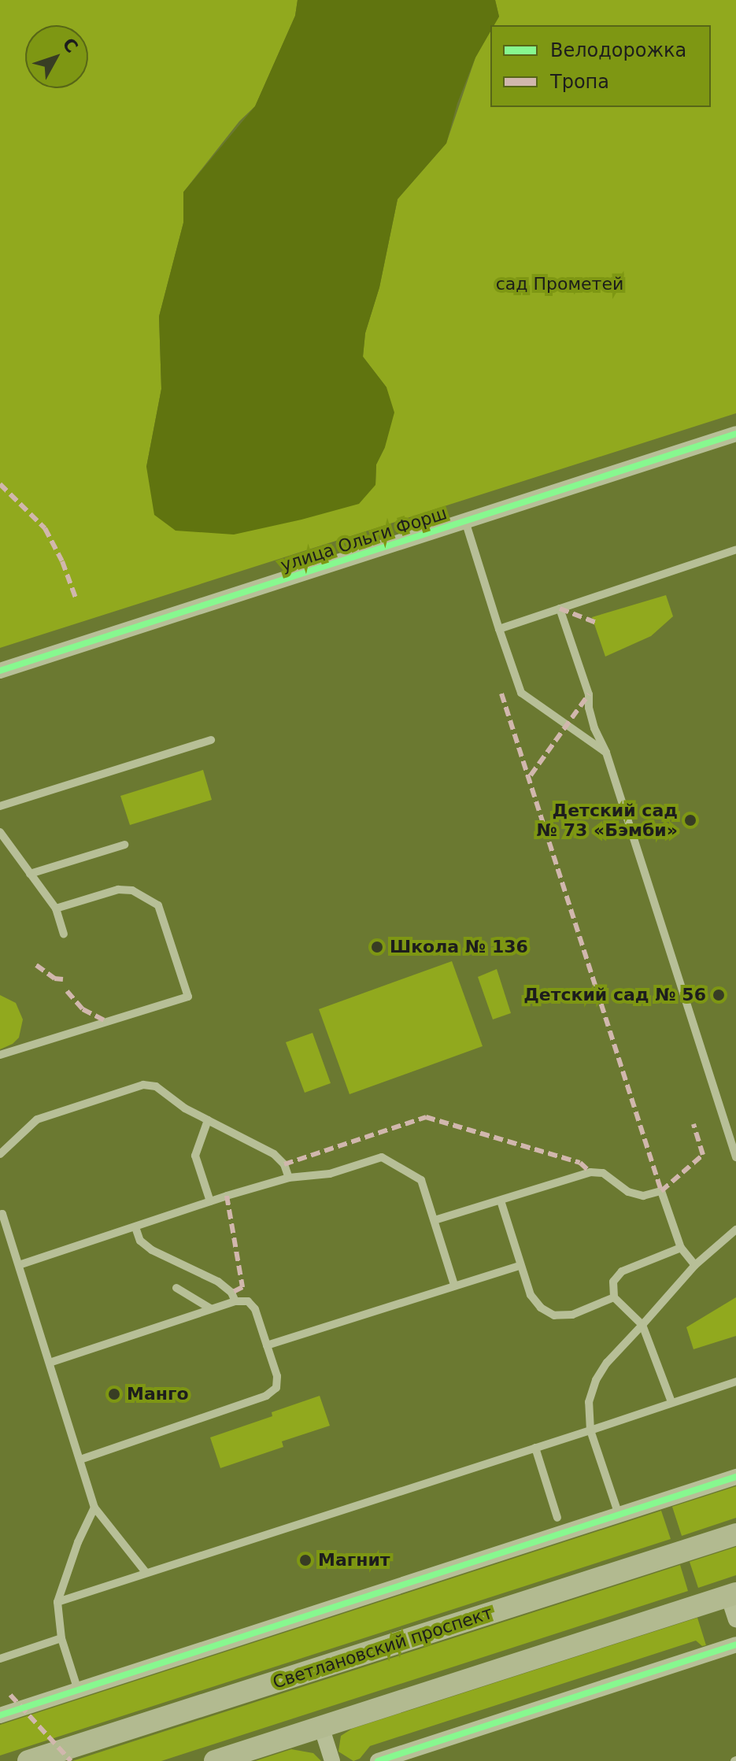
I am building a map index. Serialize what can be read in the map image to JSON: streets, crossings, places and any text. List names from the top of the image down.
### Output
{
  "streets": {
    "main road": ["Светлановский проспект"],
    "street": ["улица Ольги Форш"]
  },
  "parks": ["сад Прометей"],
  "places": [
    "Детский сад № 73 «Бэмби»",
    "Школа № 136",
    "Детский сад № 56",
    "Манго",
    "Магнит"
  ],
  "legend": ["Велодорожка", "Тропа"],
  "north": "top right"
}
